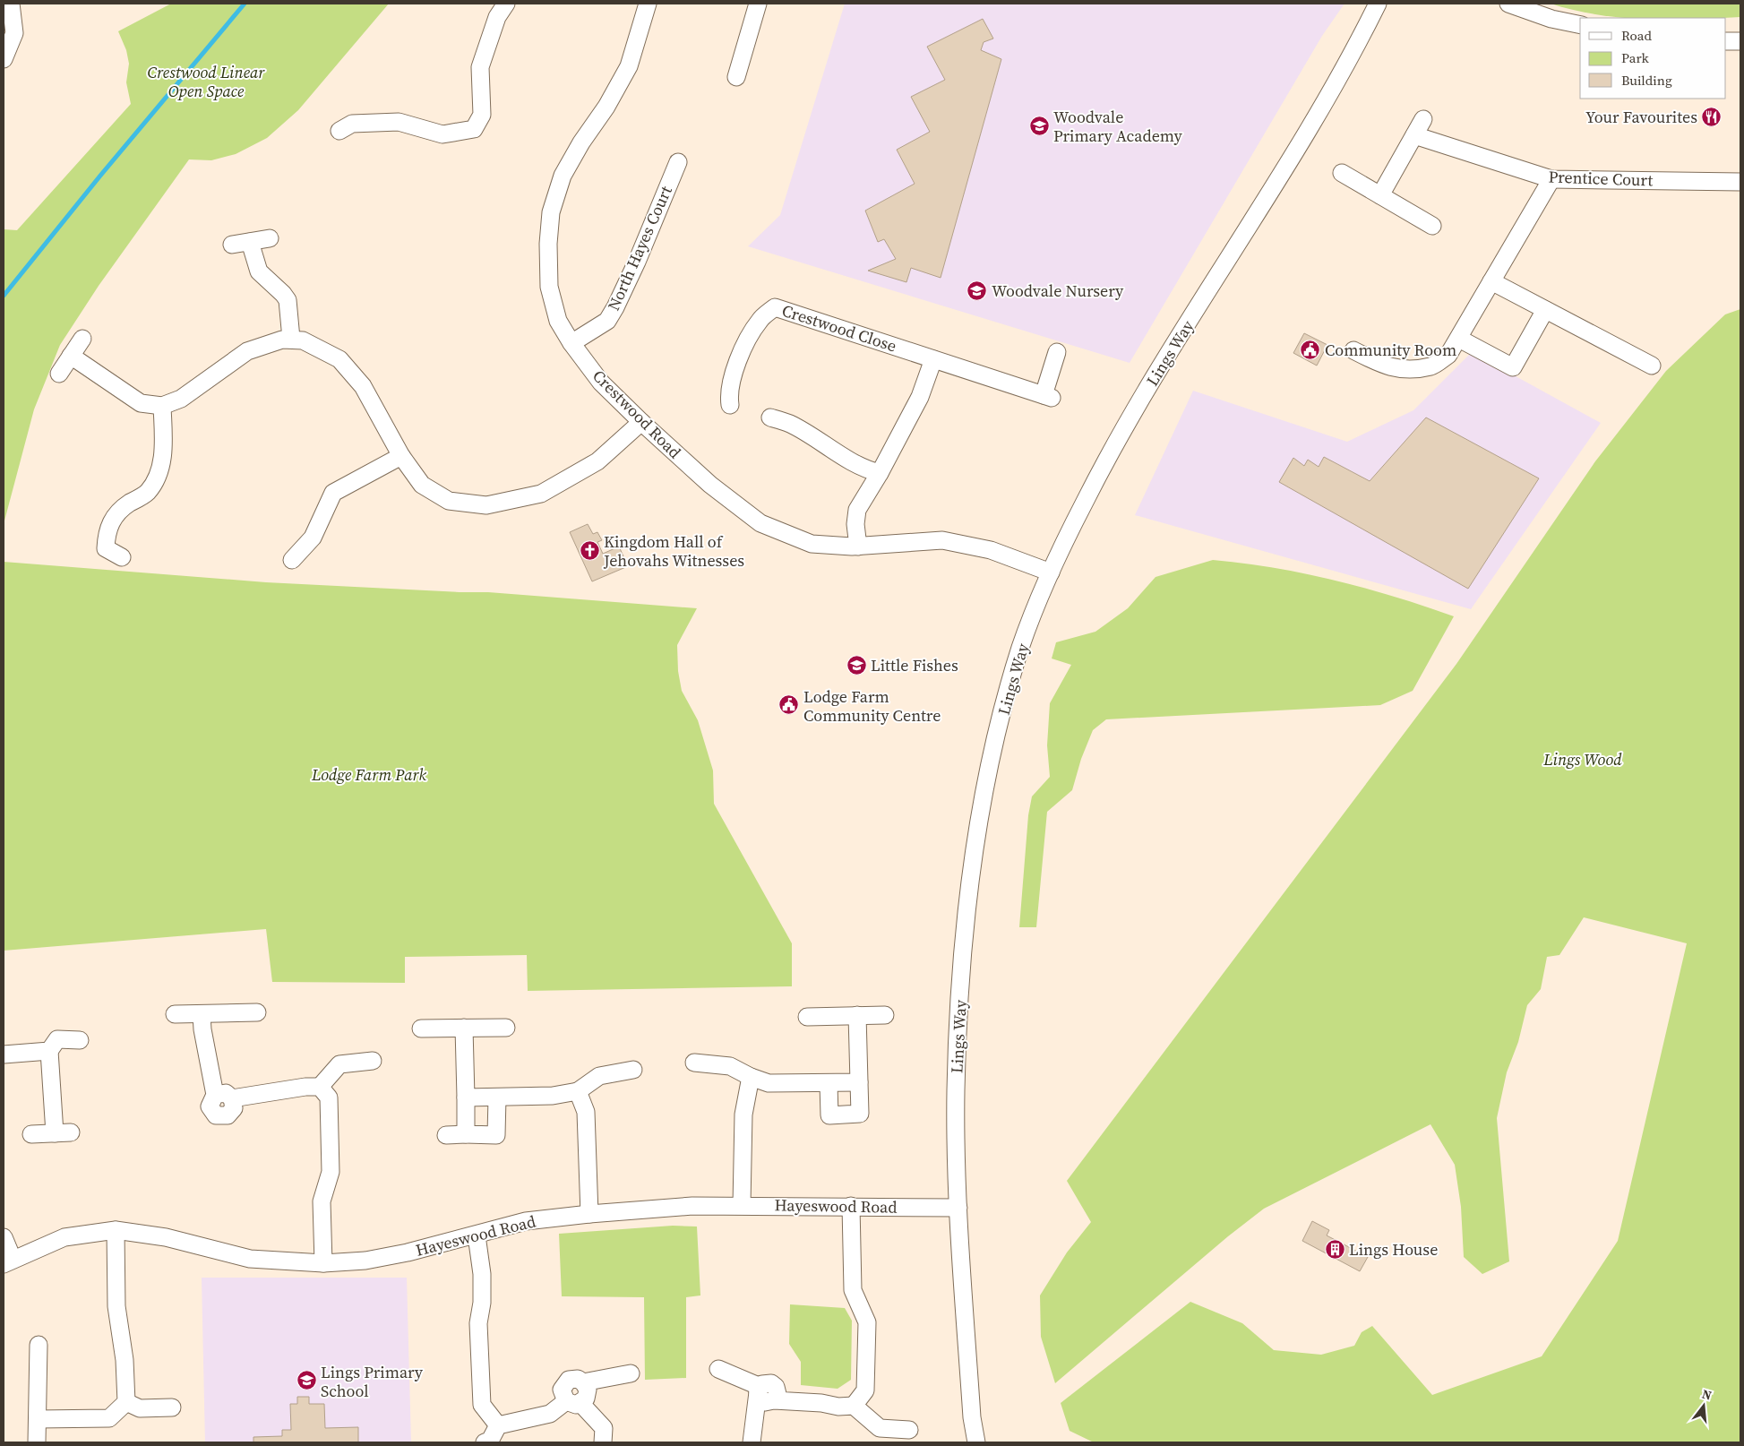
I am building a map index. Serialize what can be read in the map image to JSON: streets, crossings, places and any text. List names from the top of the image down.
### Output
{
  "streets": {
    "street": [
      "Prentice Court",
      "North Hayes Court",
      "Crestwood Close",
      "Lings Way",
      "Crestwood Road",
      "Hayeswood Road"
    ]
  },
  "crossings": [
    ["North Hayes Court", "Crestwood Road"],
    ["Lings Way", "Crestwood Road"],
    ["Lings Way", "Hayeswood Road"]
  ],
  "parks": ["Crestwood Linear Open Space", "Lings Wood", "Lodge Farm Park"],
  "places": {
    "restaurant": ["Your Favourites"],
    "school or university": [
      "Woodvale Primary Academy",
      "Woodvale Nursery",
      "Little Fishes",
      "Lings Primary School"
    ],
    "public building": ["Community Room", "Lodge Farm Community Centre"],
    "church": ["Kingdom Hall of Jehovahs Witnesses"],
    "building": ["Lings House"]
  },
  "legend": ["Road", "Park", "Building"],
  "north": "top"
}
